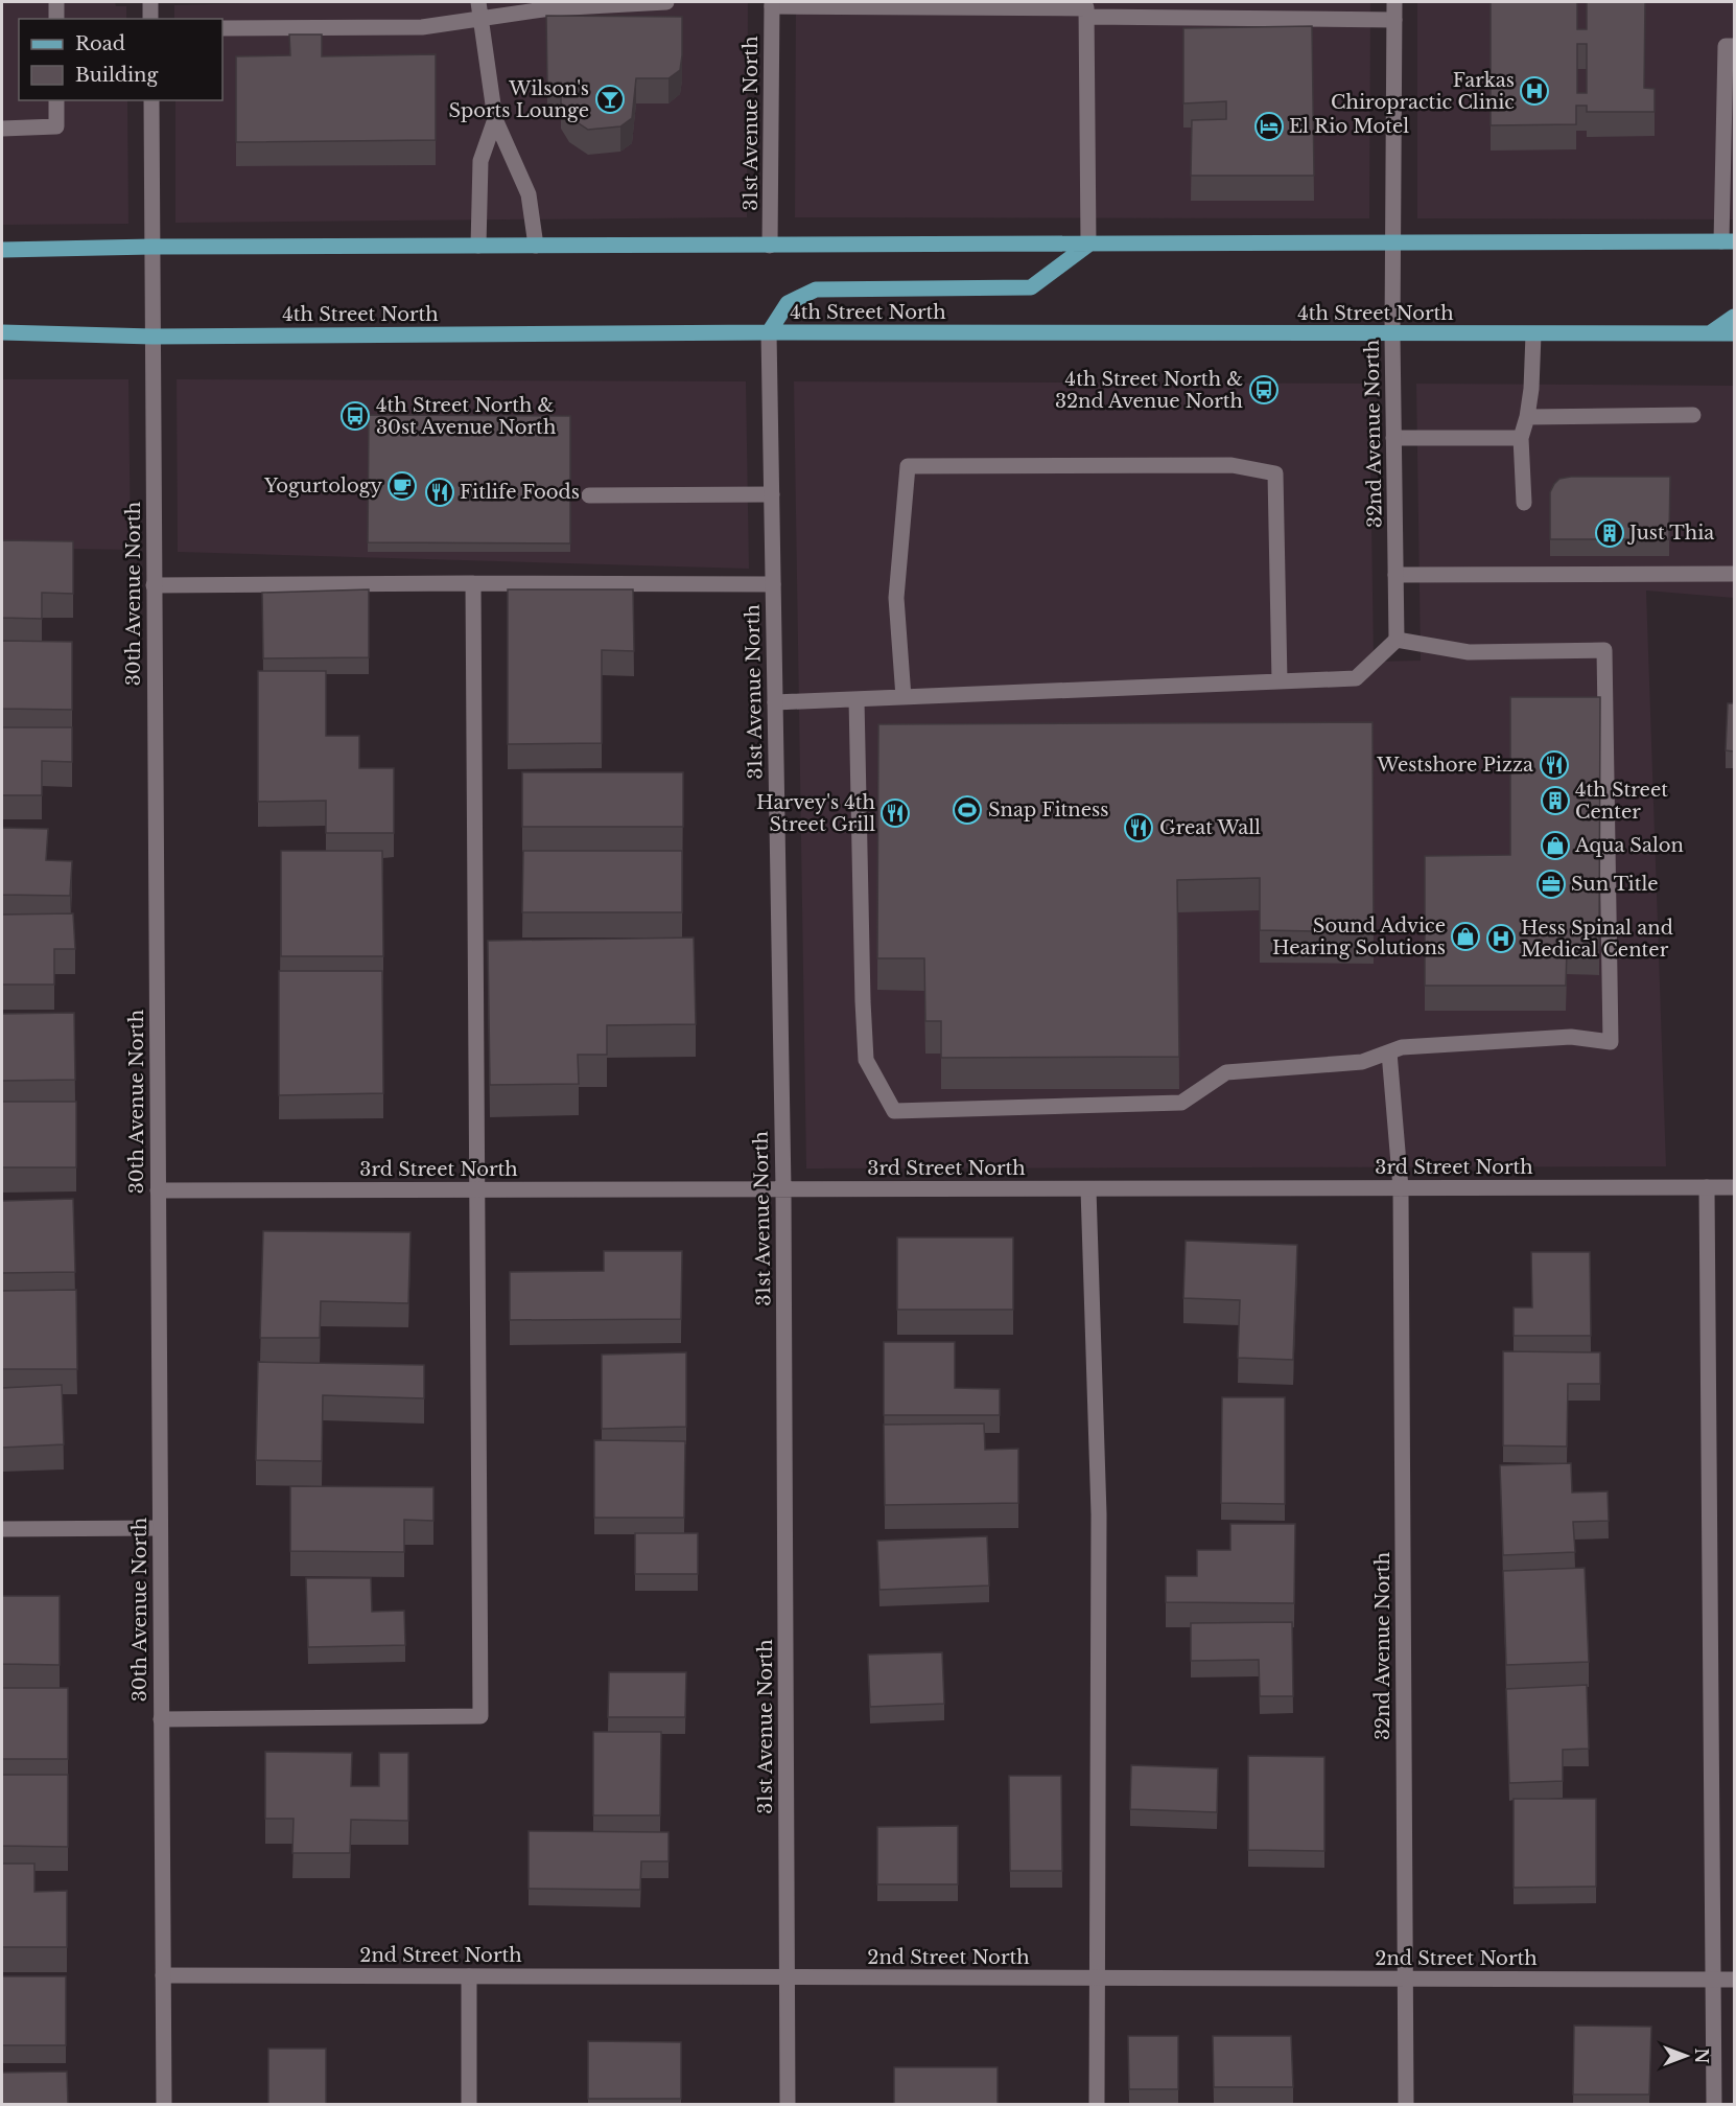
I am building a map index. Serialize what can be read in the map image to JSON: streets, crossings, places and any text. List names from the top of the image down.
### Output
{
  "streets": {
    "main road": ["4th Street North"],
    "street": [
      "31st Avenue North",
      "32nd Avenue North",
      "30th Avenue North",
      "3rd Street North",
      "2nd Street North"
    ]
  },
  "crossings": [
    ["31st Avenue North", "4th Street North"],
    ["31st Avenue North", "3rd Street North"],
    ["31st Avenue North", "2nd Street North"],
    ["4th Street North", "32nd Avenue North"],
    ["4th Street North", "30th Avenue North"],
    ["32nd Avenue North", "3rd Street North"],
    ["32nd Avenue North", "2nd Street North"],
    ["30th Avenue North", "3rd Street North"],
    ["30th Avenue North", "2nd Street North"]
  ],
  "places": {
    "hospital": ["Farkas Chiropractic Clinic", "Hess Spinal and Medical Center"],
    "bar": ["Wilson's Sports Lounge"],
    "hotel": ["El Rio Motel"],
    "bus stop": ["4th Street North & 32nd Avenue North", "4th Street North & 30st Avenue North"],
    "cafe": ["Yogurtology"],
    "restaurant": [
      "Fitlife Foods",
      "Westshore Pizza",
      "Harvey's 4th Street Grill",
      "Great Wall"
    ],
    "building": ["Just Thia", "4th Street Center"],
    "sports": ["Snap Fitness"],
    "shop": ["Aqua Salon", "Sound Advice Hearing Solutions"],
    "office": ["Sun Title"]
  },
  "legend": ["Road", "Building"],
  "north": "right"
}
